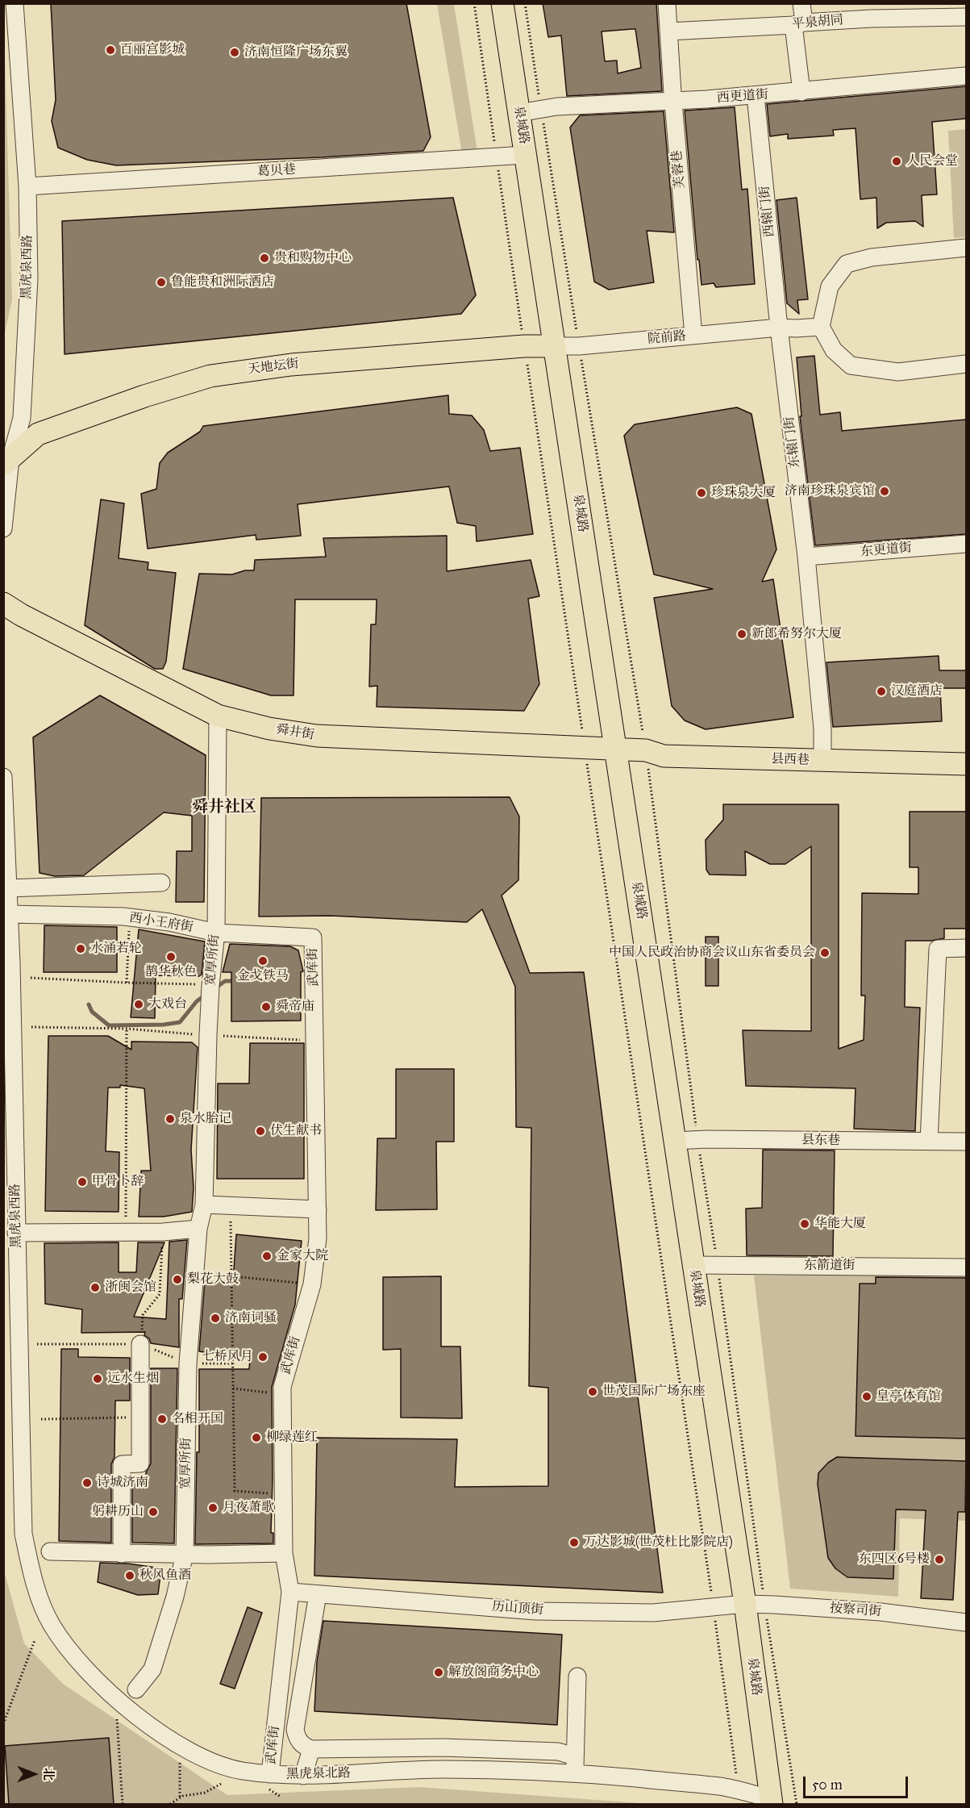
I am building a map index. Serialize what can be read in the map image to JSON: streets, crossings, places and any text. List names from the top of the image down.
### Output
{
  "streets": {
    "main road": [
      "泉城路",
      "天地坛街",
      "舜井街",
      "县西巷"
    ],
    "street": [
      "平泉胡同",
      "西更道街",
      "芙蓉巷",
      "葛贝巷",
      "西辕门街",
      "黑虎泉西路",
      "院前路",
      "东辕门街",
      "东更道街",
      "西小王府街",
      "宽厚所街",
      "武库街",
      "县东巷",
      "东箭道街",
      "历山顶街",
      "按察司街",
      "黑虎泉北路"
    ]
  },
  "crossings": [
    ["平泉胡同", "芙蓉巷"],
    ["西更道街", "泉城路"],
    ["西更道街", "芙蓉巷"],
    ["西更道街", "西辕门街"],
    ["泉城路", "葛贝巷"],
    ["泉城路", "院前路"],
    ["泉城路", "天地坛街"],
    ["泉城路", "舜井街"],
    ["泉城路", "县西巷"],
    ["泉城路", "县东巷"],
    ["泉城路", "东箭道街"],
    ["泉城路", "历山顶街"],
    ["泉城路", "按察司街"],
    ["泉城路", "黑虎泉北路"],
    ["芙蓉巷", "院前路"],
    ["葛贝巷", "黑虎泉西路"],
    ["西辕门街", "院前路"],
    ["西辕门街", "东辕门街"],
    ["黑虎泉西路", "天地坛街"],
    ["黑虎泉西路", "西小王府街"],
    ["黑虎泉西路", "黑虎泉北路"],
    ["院前路", "天地坛街"],
    ["院前路", "东辕门街"],
    ["东辕门街", "东更道街"],
    ["东辕门街", "县西巷"],
    ["舜井街", "县西巷"],
    ["舜井街", "宽厚所街"],
    ["西小王府街", "宽厚所街"],
    ["西小王府街", "武库街"],
    ["武库街", "历山顶街"],
    ["武库街", "黑虎泉北路"],
    ["历山顶街", "按察司街"]
  ],
  "districts": ["舜井社区"],
  "places": [
    "百丽宫影城",
    "济南恒隆广场东翼",
    "人民会堂",
    "贵和购物中心",
    "鲁能贵和洲际酒店",
    "济南珍珠泉宾馆",
    "珍珠泉大厦",
    "新郎希努尔大厦",
    "汉庭酒店",
    "水涌若轮",
    "中国人民政治协商会议山东省委员会",
    "鹊华秋色",
    "金戈铁马",
    "大戏台",
    "舜帝庙",
    "泉水胎记",
    "伏生献书",
    "甲骨卜辞",
    "华能大厦",
    "金家大院",
    "梨花大鼓",
    "浙闽会馆",
    "济南词骚",
    "七桥风月",
    "远水生烟",
    "世茂国际广场东座",
    "皇亭体育馆",
    "名相开国",
    "柳绿莲红",
    "诗城济南",
    "月夜萧歌",
    "躬耕历山",
    "万达影城(世茂杜比影院店)",
    "东四区6号楼",
    "秋风鱼酒",
    "解放阁商务中心"
  ],
  "scale_bar": "50 m",
  "north": "right"
}
